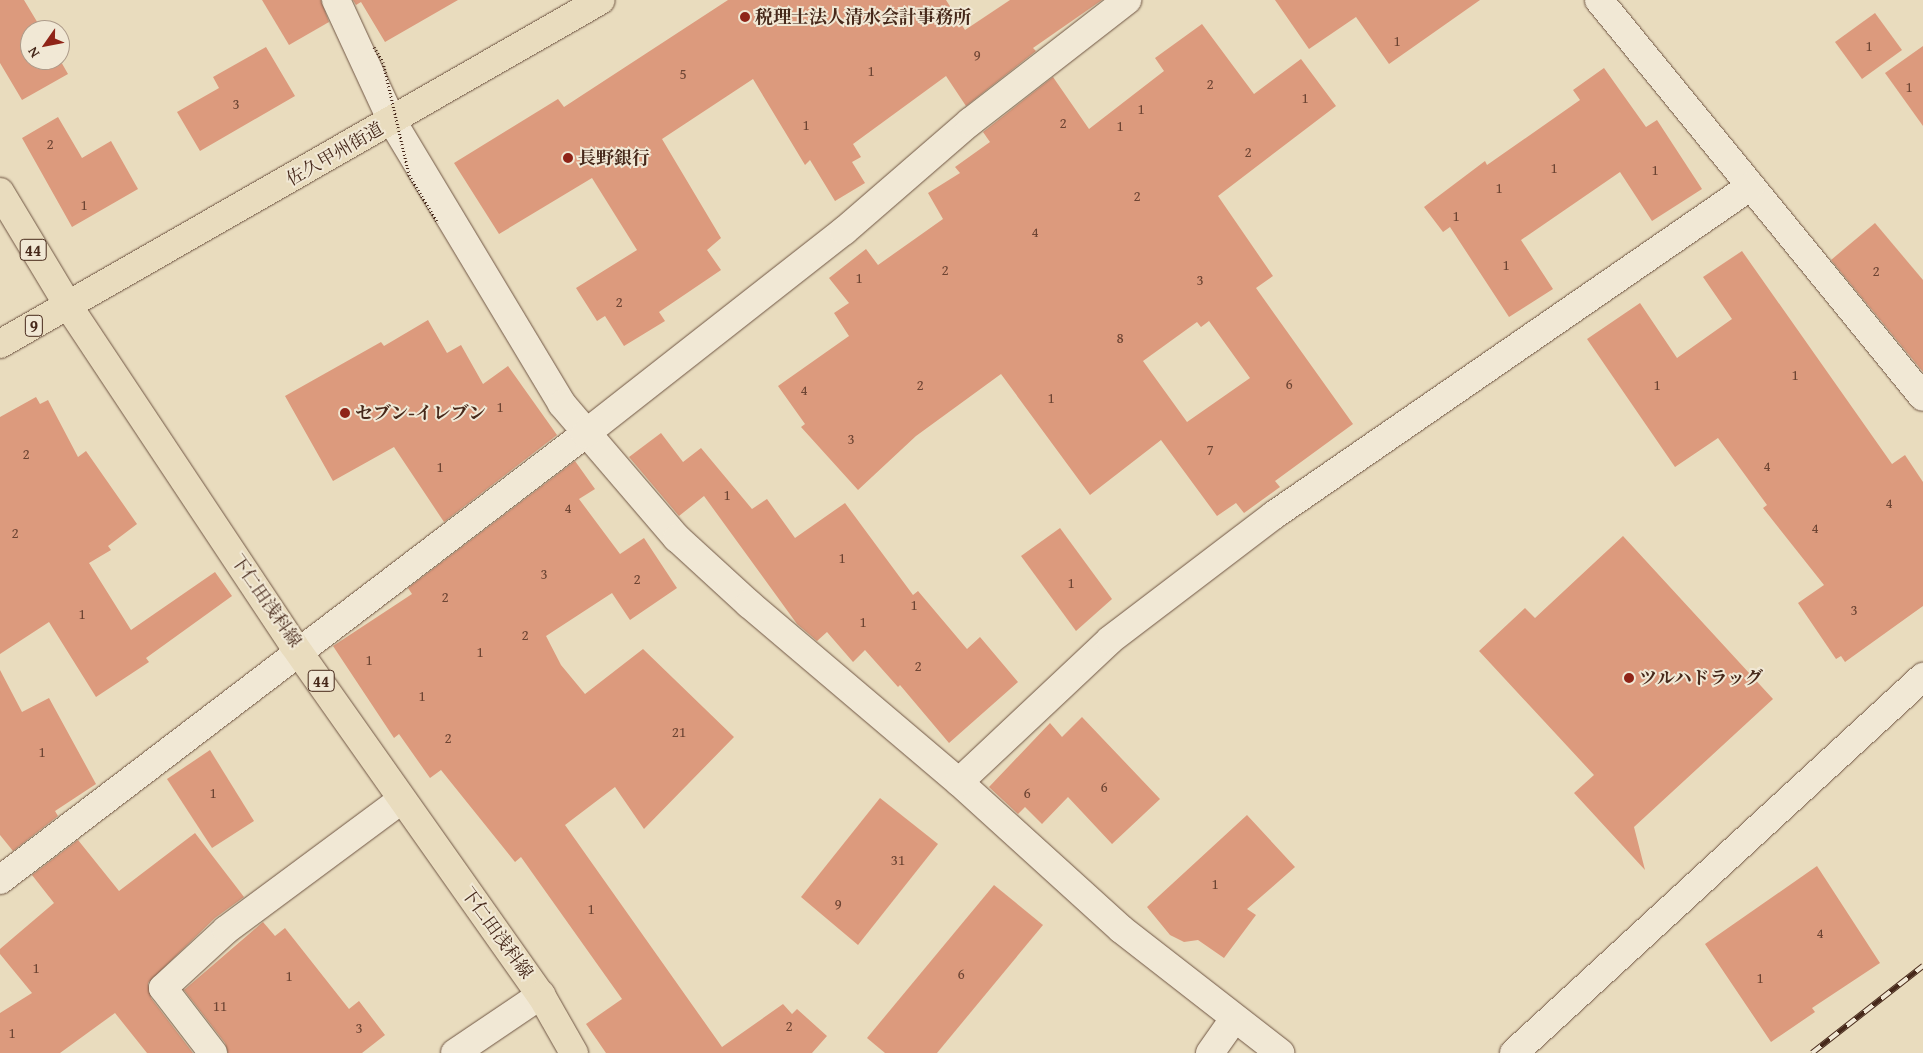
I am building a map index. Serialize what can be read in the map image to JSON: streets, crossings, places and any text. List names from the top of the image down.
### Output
{
  "streets": {
    "main road": [
      "佐久甲州街道",
      "44",
      "9",
      "下仁田浅科線"
    ]
  },
  "crossings": [
    ["佐久甲州街道", "9"],
    ["佐久甲州街道", "下仁田浅科線"],
    ["9", "下仁田浅科線"]
  ],
  "places": [
    "税理士法人清水会計事務所",
    "長野銀行",
    "セブン-イレブン",
    "ツルハドラッグ"
  ],
  "house_numbers": [
    "1",
    "1",
    "9",
    "1",
    "5",
    "2",
    "1",
    "1",
    "3",
    "1",
    "2",
    "1",
    "1",
    "2",
    "2",
    "1",
    "1",
    "1",
    "2",
    "1",
    "1",
    "4",
    "1",
    "2",
    "2",
    "1",
    "3",
    "2",
    "8",
    "1",
    "6",
    "2",
    "1",
    "4",
    "1",
    "1",
    "3",
    "7",
    "2",
    "4",
    "1",
    "1",
    "4",
    "4",
    "4",
    "2",
    "1",
    "3",
    "2",
    "1",
    "2",
    "1",
    "3",
    "1",
    "1",
    "2",
    "1",
    "1",
    "2",
    "1",
    "21",
    "2",
    "1",
    "6",
    "1",
    "6",
    "31",
    "1",
    "9",
    "1",
    "4",
    "1",
    "6",
    "1",
    "1",
    "11",
    "2",
    "3",
    "1"
  ],
  "north": "bottom left"
}
